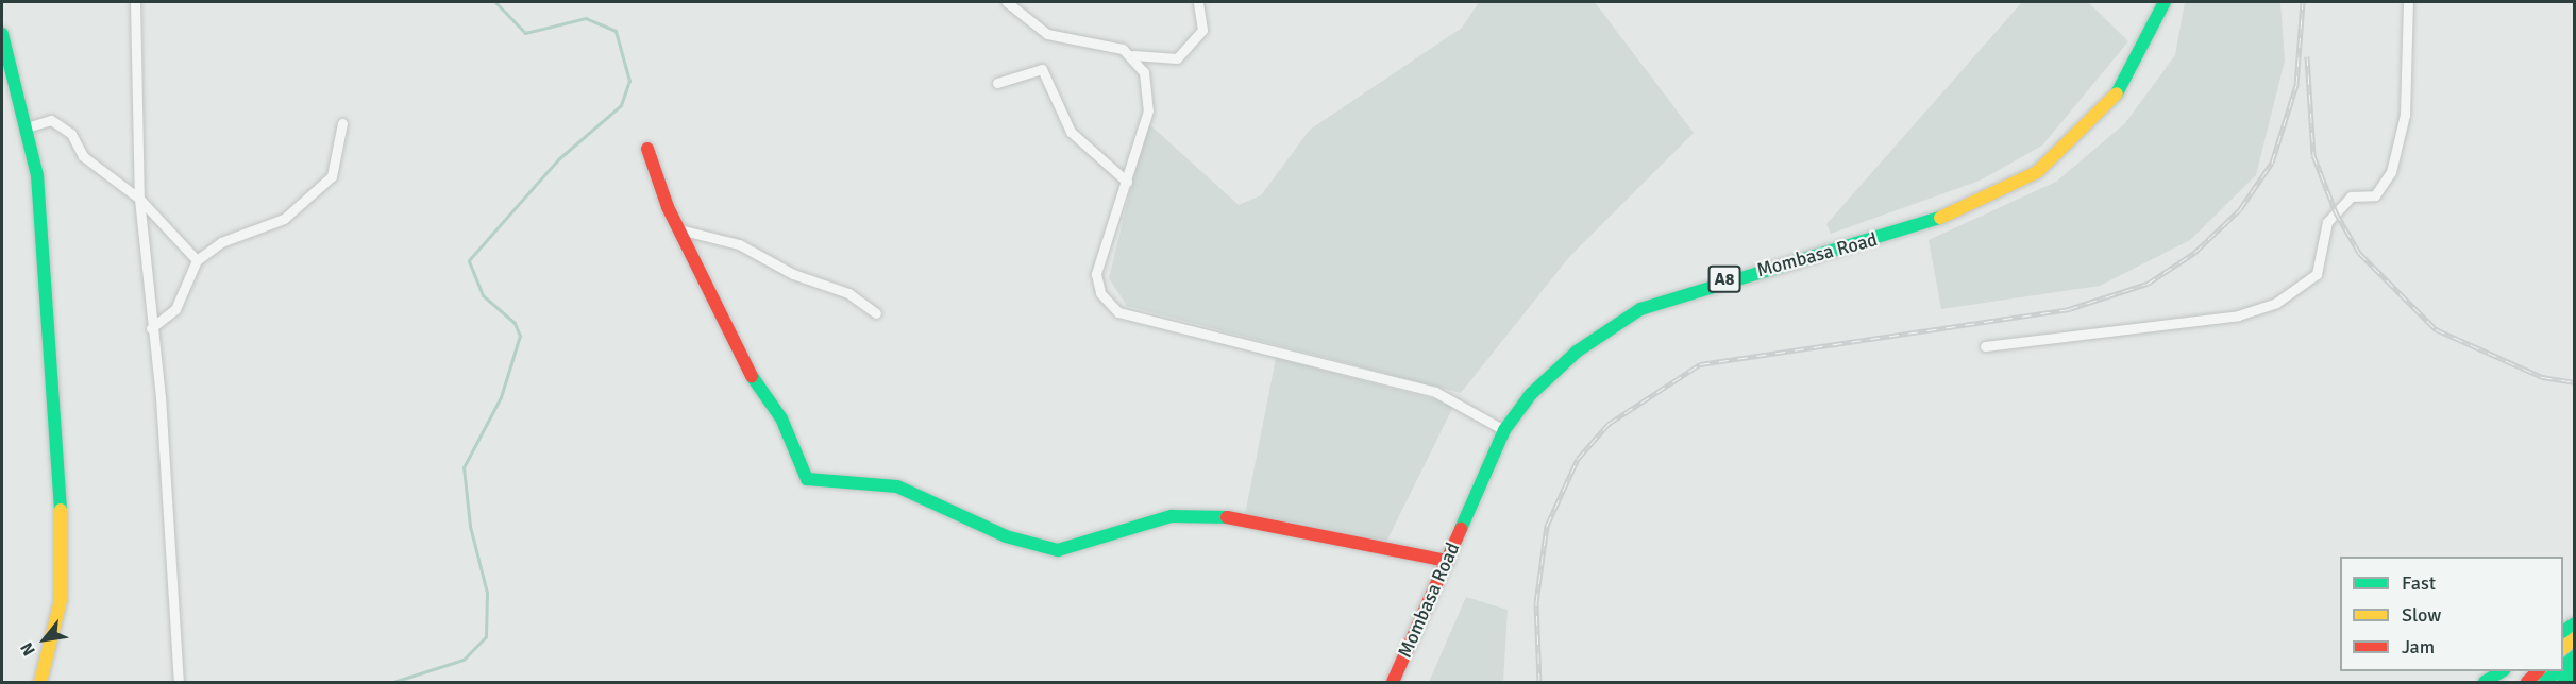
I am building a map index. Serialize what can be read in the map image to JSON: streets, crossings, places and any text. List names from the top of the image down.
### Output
{
  "streets": {
    "main road": ["Mombasa Road", "A8"]
  },
  "legend": ["Fast", "Slow", "Jam"],
  "north": "bottom left"
}
